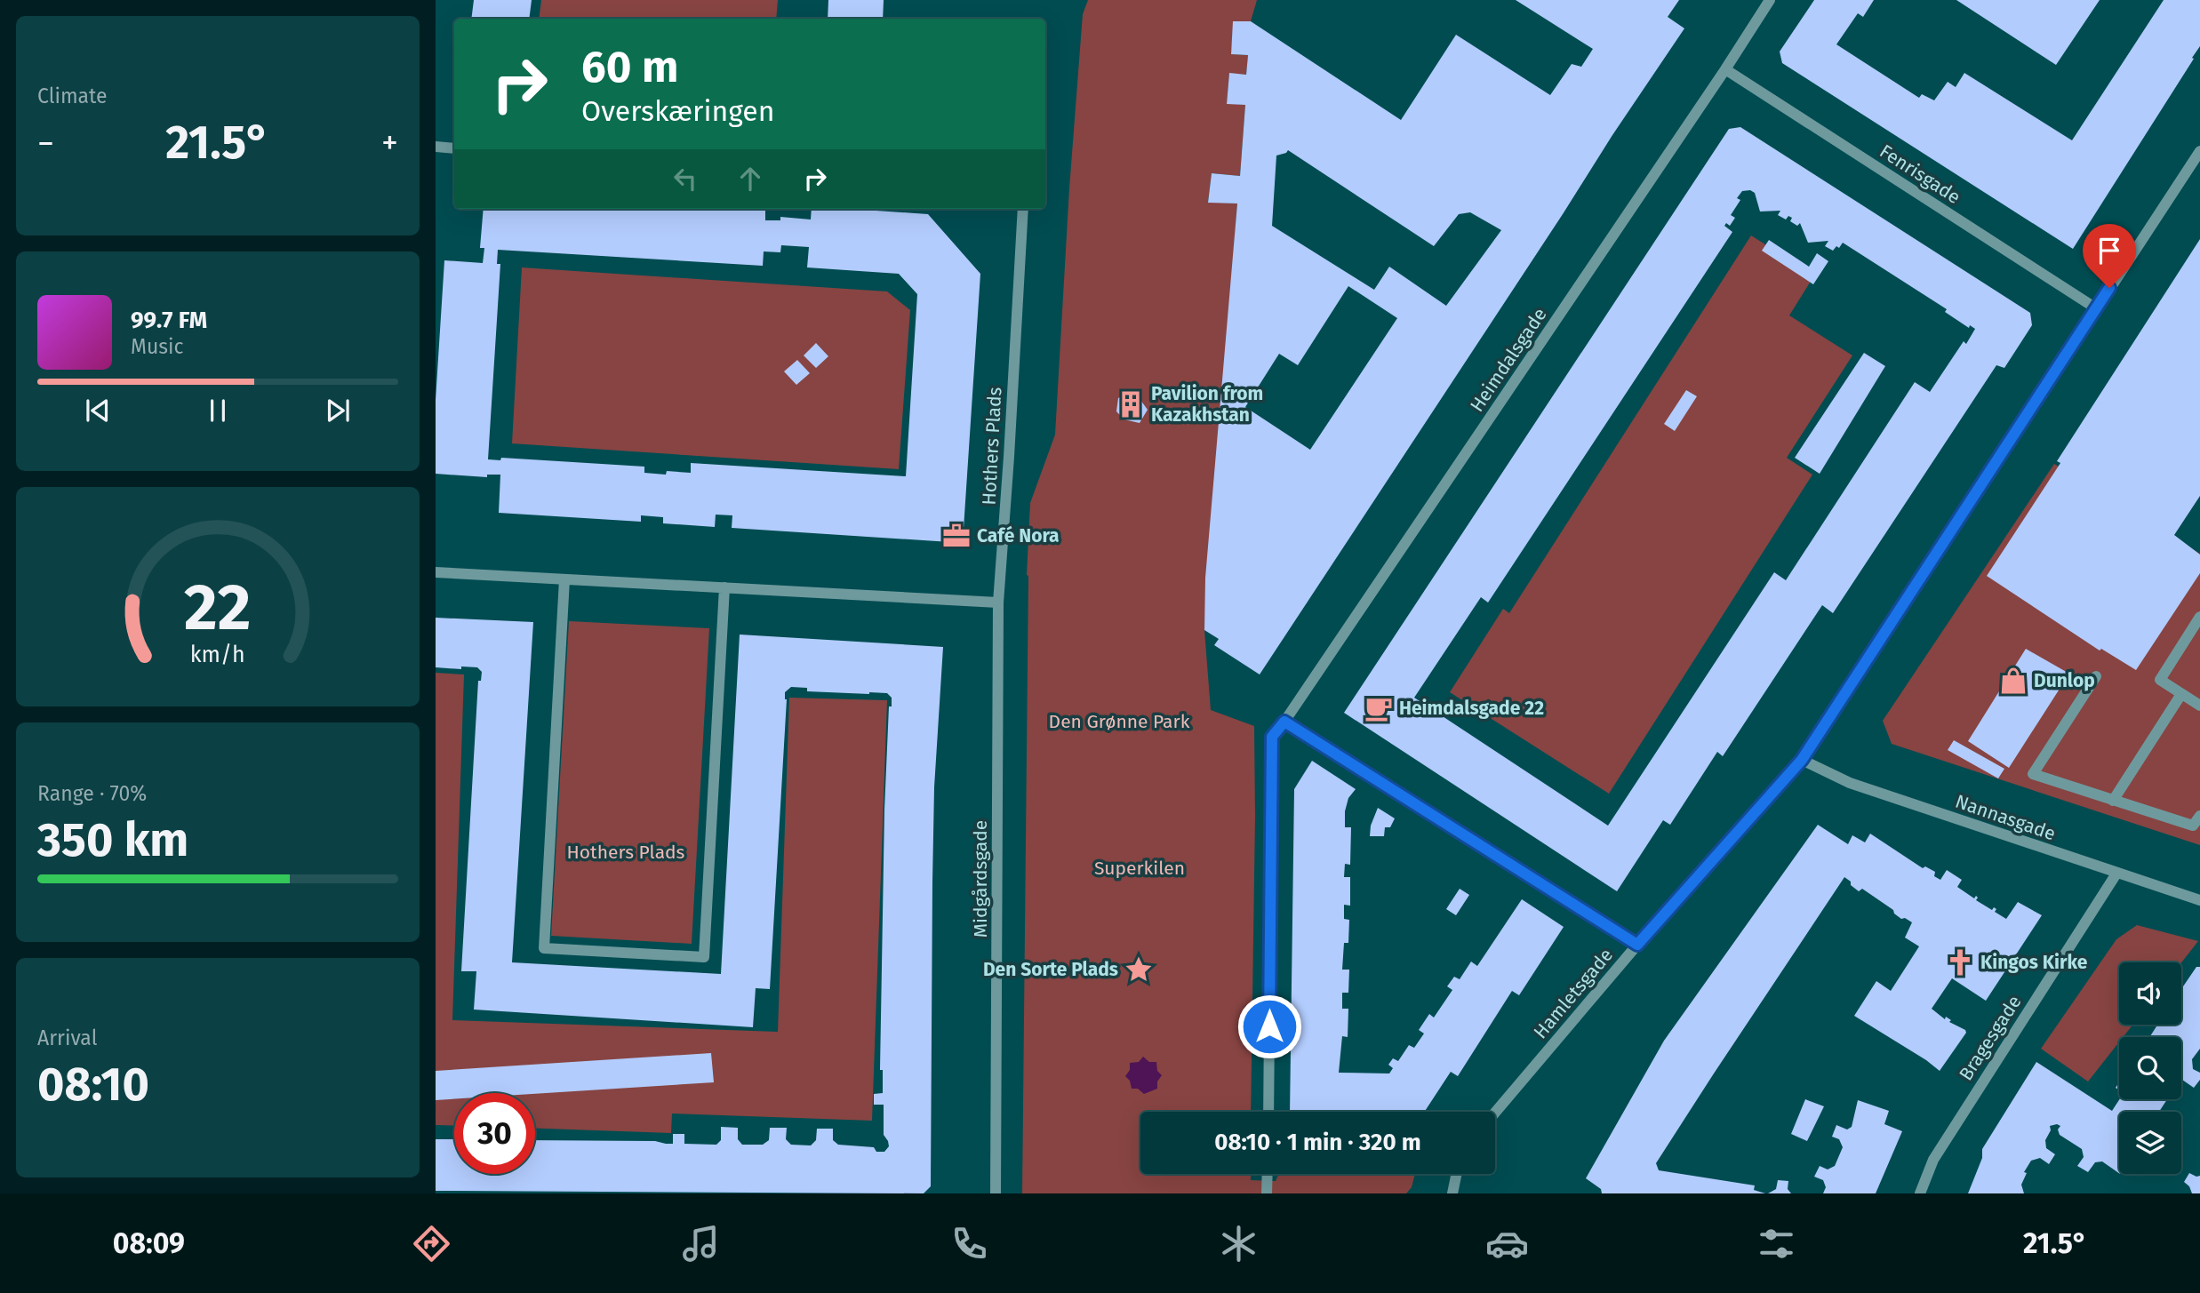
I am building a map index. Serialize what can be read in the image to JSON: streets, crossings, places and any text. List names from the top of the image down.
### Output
{
  "streets": {
    "street": [
      "Fenrisgade",
      "Heimdalsgade",
      "Hothers Plads",
      "Nannasgade",
      "Midgårdsgade",
      "Hamletsgade",
      "Bragesgade"
    ]
  },
  "crossings": [
    ["Fenrisgade", "Heimdalsgade"],
    ["Fenrisgade", "Hamletsgade"],
    ["Hothers Plads", "Midgårdsgade"],
    ["Nannasgade", "Hamletsgade"],
    ["Nannasgade", "Bragesgade"]
  ],
  "parks": ["Den Grønne Park", "Hothers Plads", "Superkilen"],
  "places": {
    "building": ["Pavilion from Kazakhstan"],
    "office": ["Café Nora"],
    "shop": ["Dunlop"],
    "cafe": ["Heimdalsgade 22"],
    "church": ["Kingos Kirke"],
    "place": ["Den Sorte Plads"]
  },
  "page": {
    "tile": [
      "Climate",
      ["Range · 70%", "350 km"],
      ["Arrival", "08:10"]
    ],
    "turn": ["60 m", "Overskæringen"],
    "heat": ["−", "21.5°", "+"],
    "song": ["99.7 FM", "Music"],
    "limit": "30",
    "trip": "08:10 · 1 min · 320 m",
    "tabs": ["08:09", "21.5°"],
    "gauge": ["22", "km/h"]
  }
}
